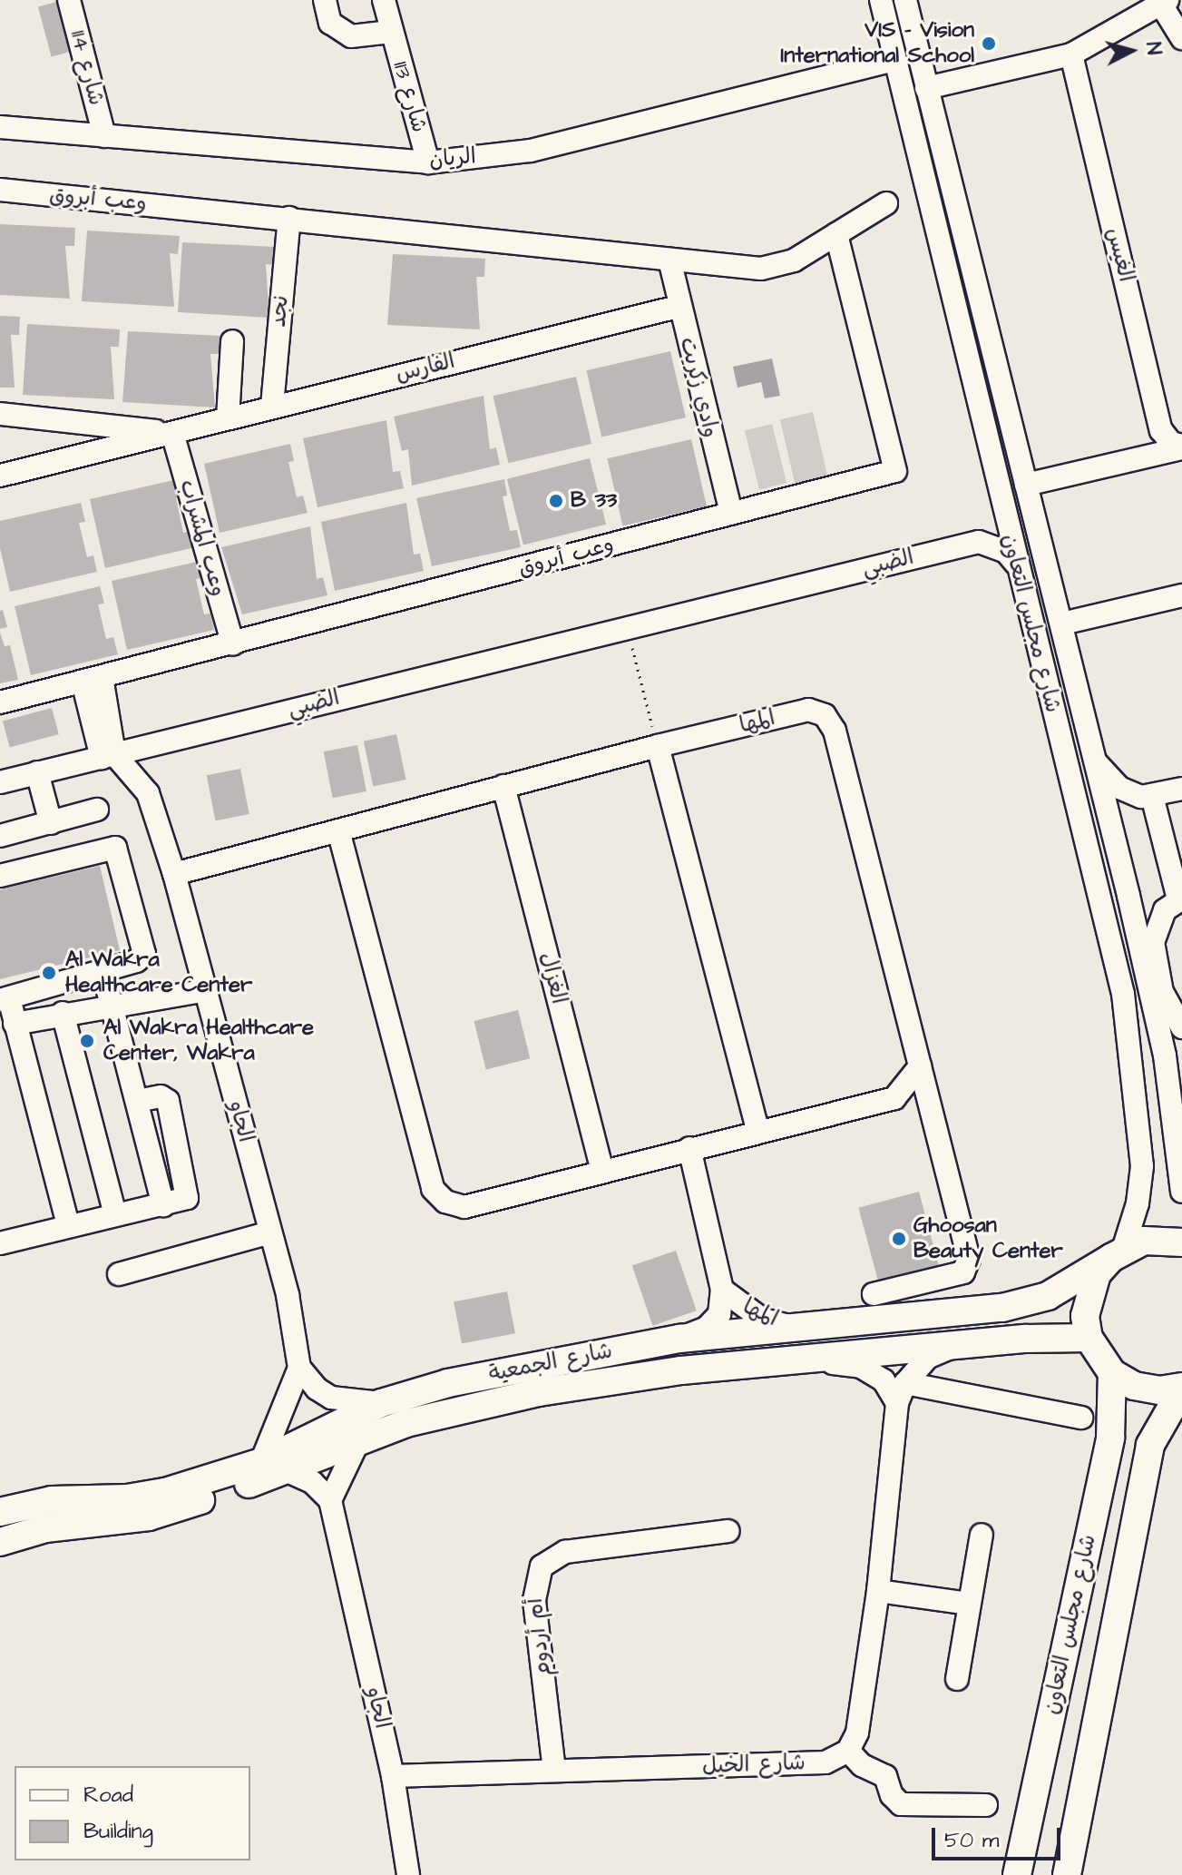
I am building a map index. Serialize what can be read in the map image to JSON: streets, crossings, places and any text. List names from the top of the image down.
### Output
{
  "streets": {
    "main road": ["شارع مجلس التعاون", "شارع الجمعية"],
    "street": [
      "شارع 114",
      "شارع 113",
      "الريان",
      "وعب أبروق",
      "الغيس",
      "نجد",
      "الفارس",
      "وادي زكريت",
      "وعب المشراب",
      "الضبي",
      "المها",
      "الغزال",
      "الجاو",
      "أم أردوم",
      "شارع الخيل"
    ]
  },
  "crossings": [
    ["شارع 114", "الريان"],
    ["شارع 113", "الريان"],
    ["الريان", "شارع مجلس التعاون"],
    ["وعب أبروق", "نجد"],
    ["وعب أبروق", "وادي زكريت"],
    ["وعب أبروق", "وعب المشراب"],
    ["نجد", "الفارس"],
    ["الفارس", "وادي زكريت"],
    ["الفارس", "وعب المشراب"],
    ["الضبي", "الجاو"],
    ["شارع مجلس التعاون", "شارع الجمعية"],
    ["المها", "الغزال"],
    ["المها", "الجاو"],
    ["المها", "شارع الجمعية"],
    ["الجاو", "شارع الخيل"],
    ["أم أردوم", "شارع الخيل"]
  ],
  "places": [
    "VIS - Vision International School",
    "B 33",
    "Al Wakra Healthcare Center",
    "Al Wakra Healthcare Center, Wakra",
    "Ghoosan Beauty Center"
  ],
  "legend": ["Road", "Building"],
  "scale_bar": "50 m",
  "north": "right"
}
